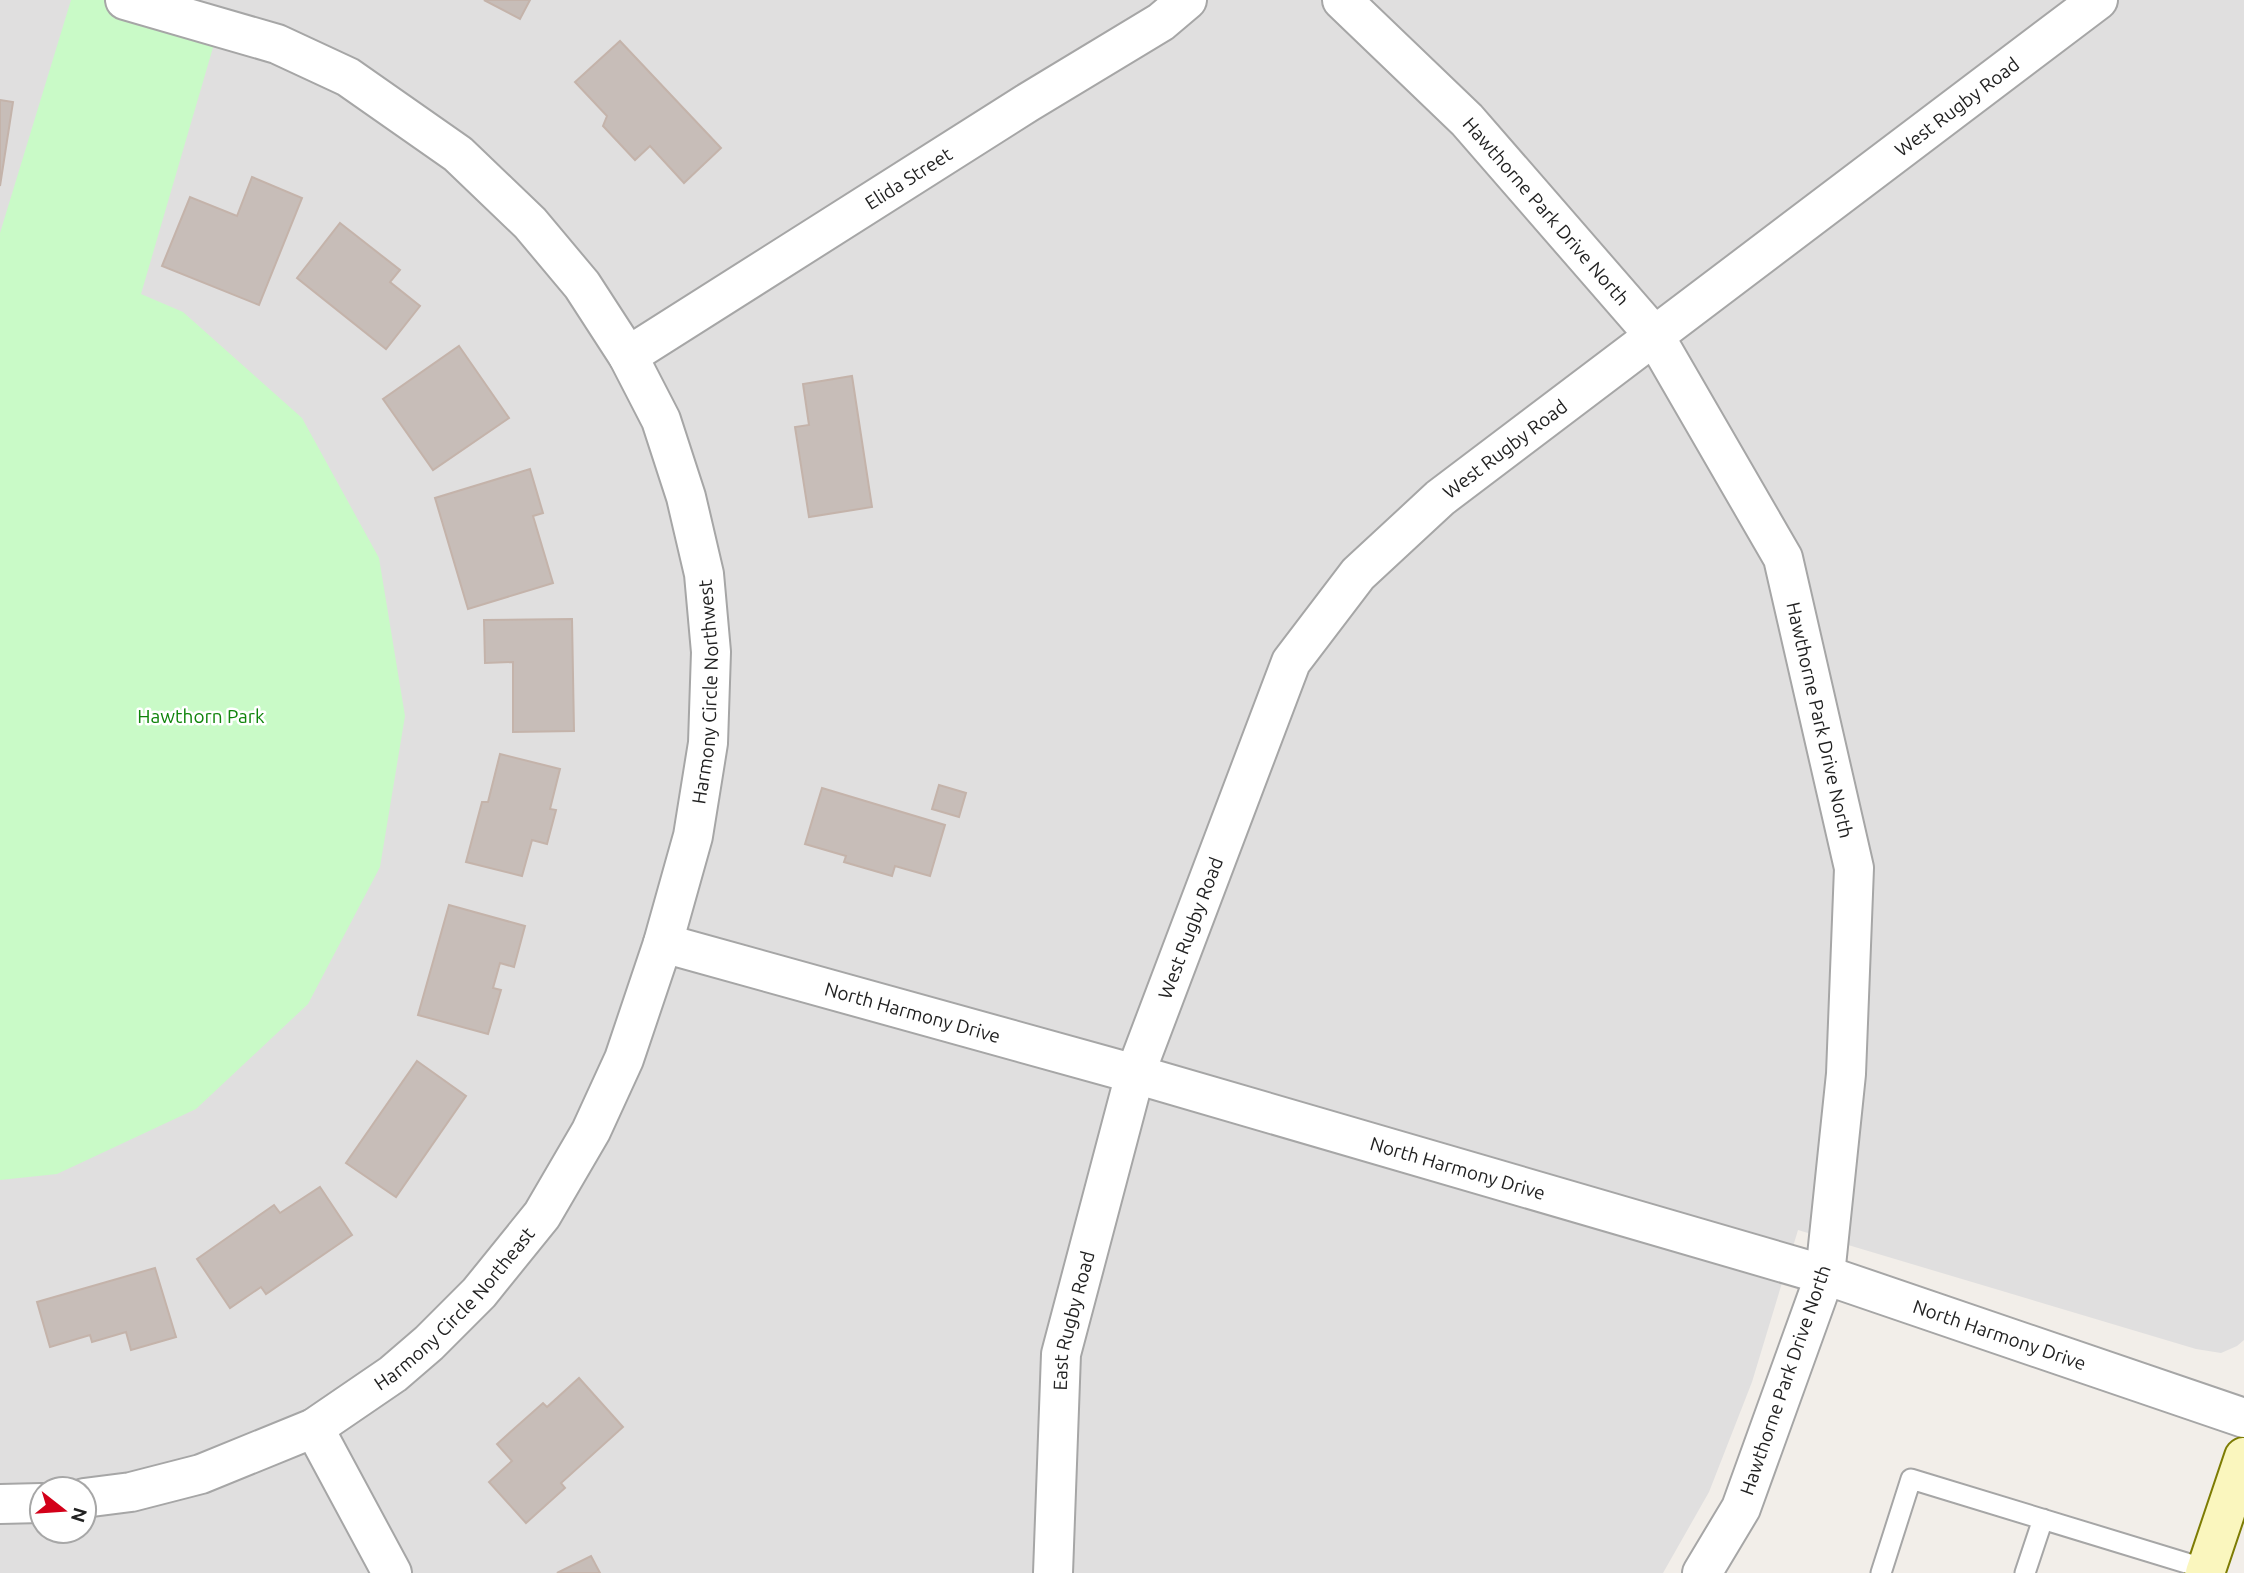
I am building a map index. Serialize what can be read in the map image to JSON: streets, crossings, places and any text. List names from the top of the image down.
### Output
{
  "streets": {
    "street": [
      "West Rugby Road",
      "Elida Street",
      "Hawthorne Park Drive North",
      "Harmony Circle Northwest",
      "North Harmony Drive",
      "Harmony Circle Northeast",
      "East Rugby Road"
    ]
  },
  "crossings": [
    ["West Rugby Road", "Hawthorne Park Drive North"],
    ["West Rugby Road", "North Harmony Drive"],
    ["West Rugby Road", "East Rugby Road"],
    ["Elida Street", "Harmony Circle Northwest"],
    ["Hawthorne Park Drive North", "North Harmony Drive"],
    ["Harmony Circle Northwest", "North Harmony Drive"],
    ["Harmony Circle Northwest", "Harmony Circle Northeast"],
    ["North Harmony Drive", "Harmony Circle Northeast"],
    ["North Harmony Drive", "East Rugby Road"]
  ],
  "parks": ["Hawthorn Park"],
  "north": "right"
}
